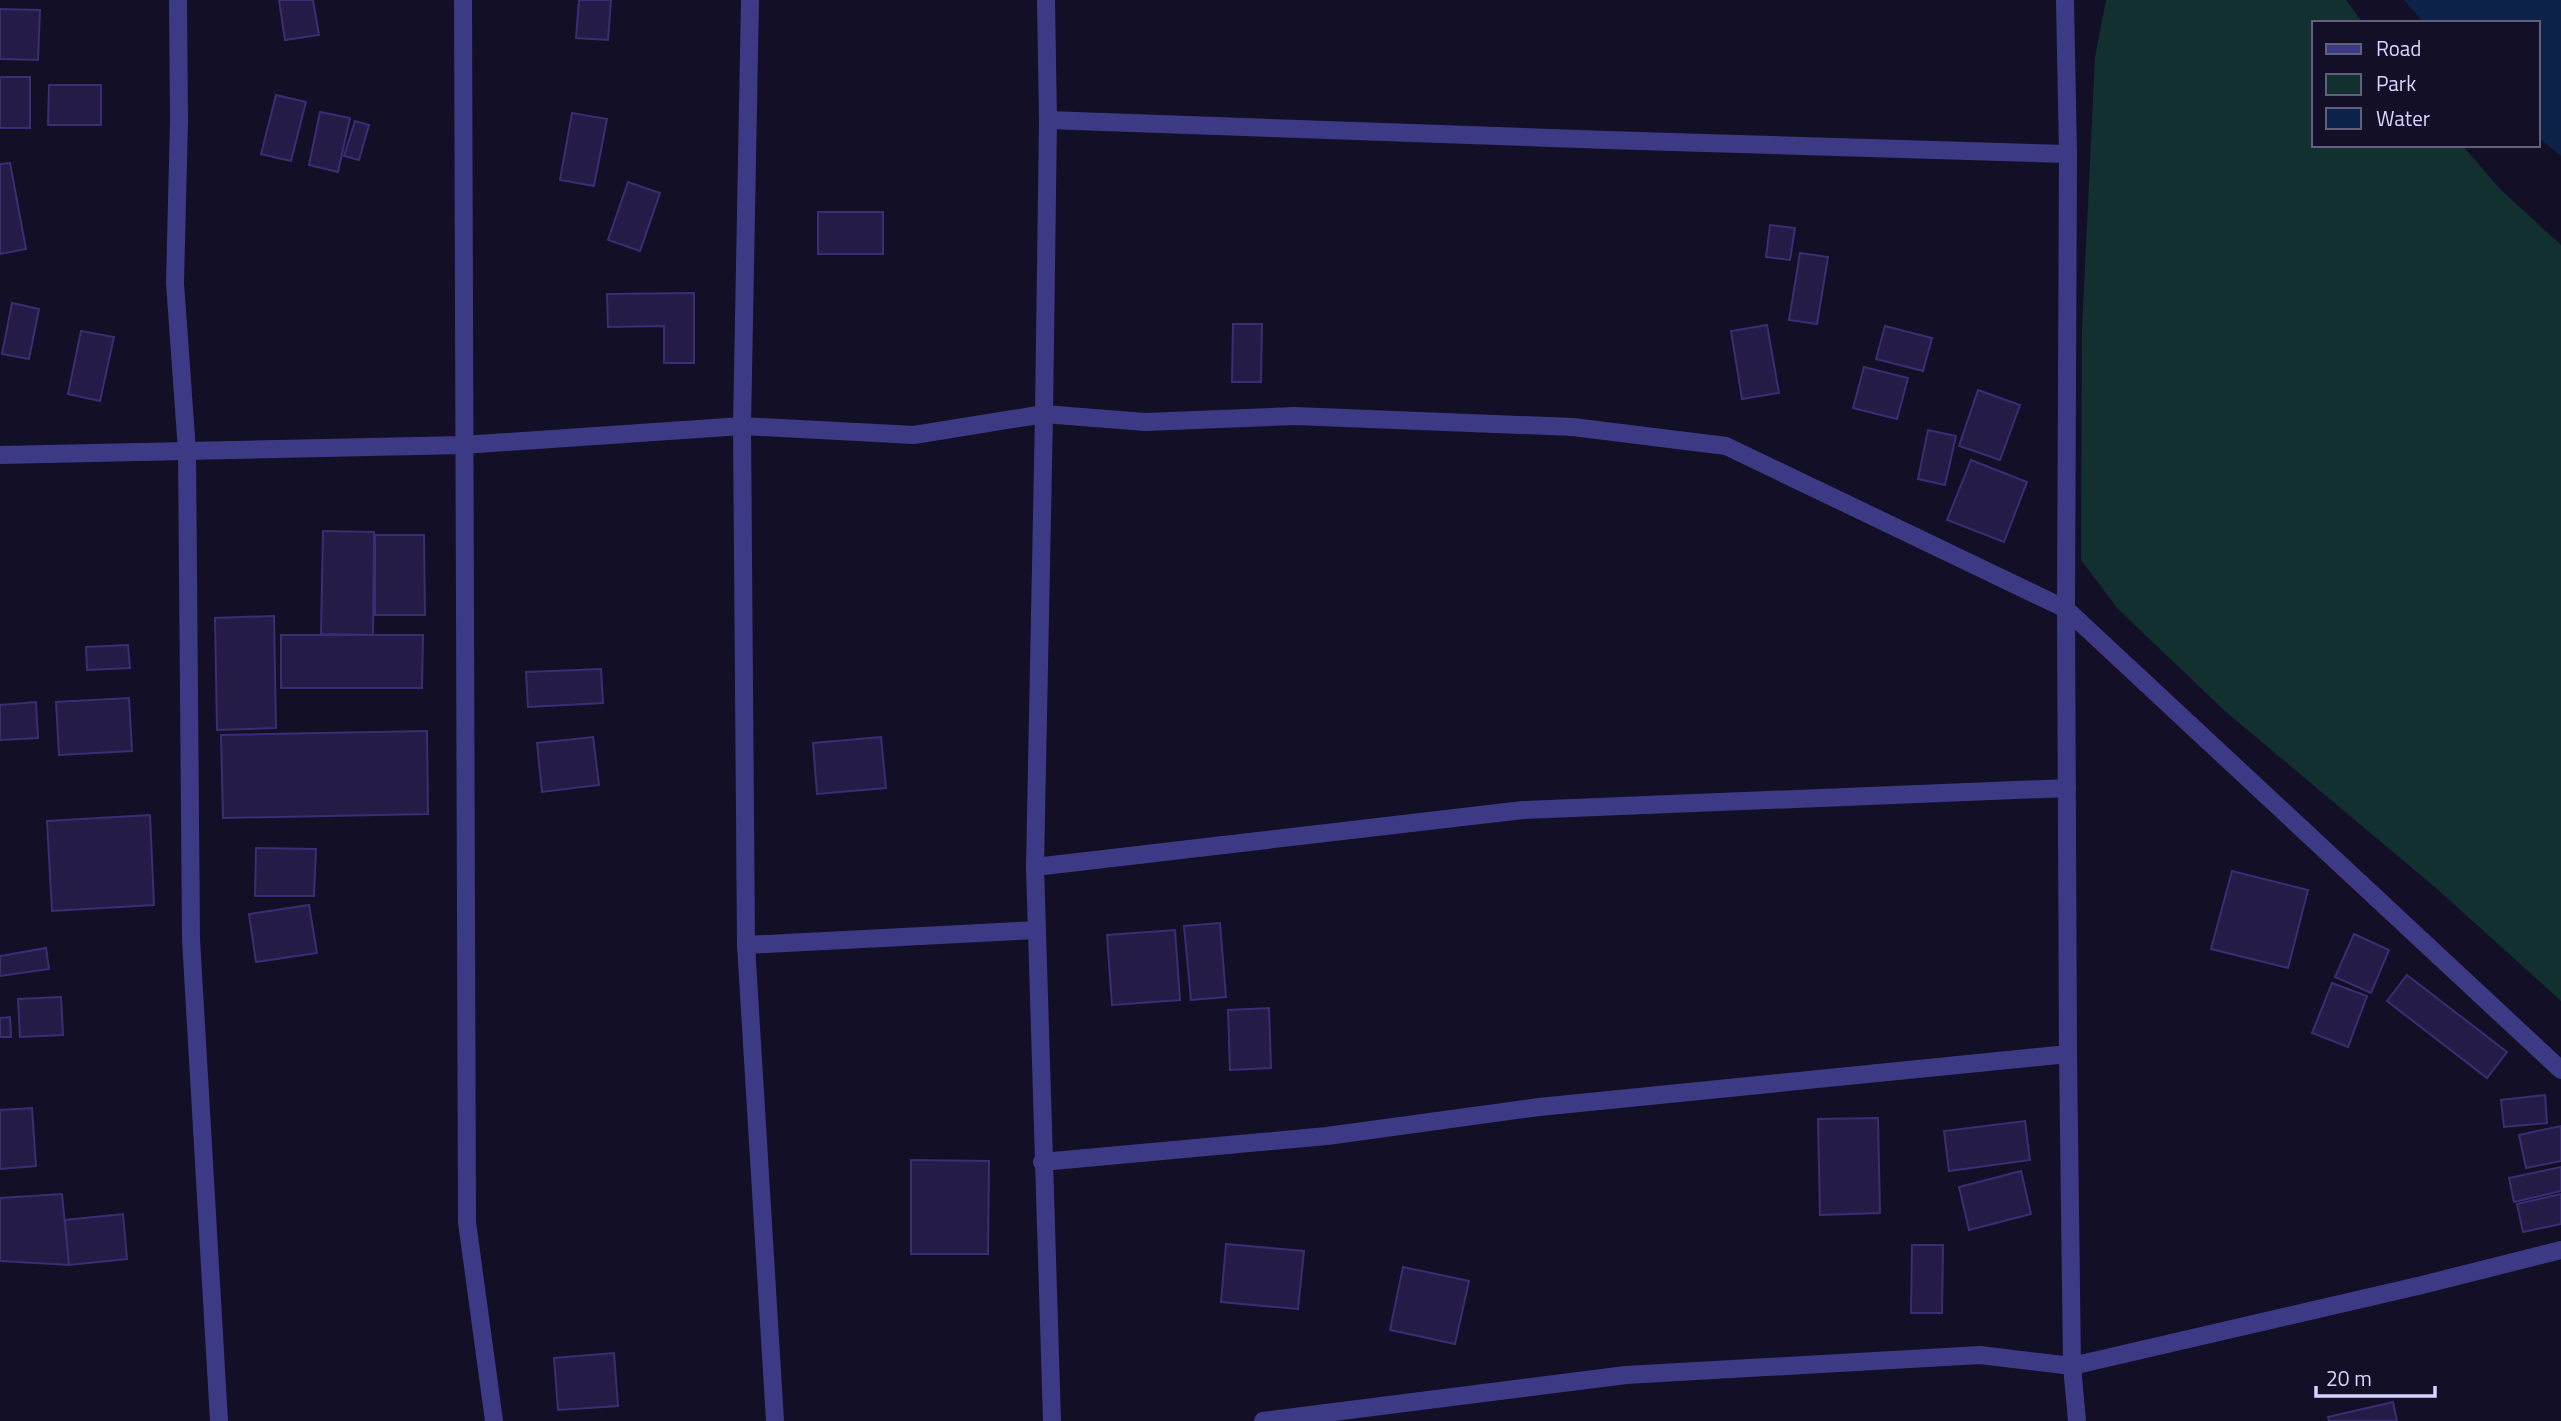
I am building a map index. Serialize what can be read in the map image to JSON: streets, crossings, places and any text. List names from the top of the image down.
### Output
{
  "legend": ["Road", "Park", "Water"],
  "scale_bar": "20 m"
}
